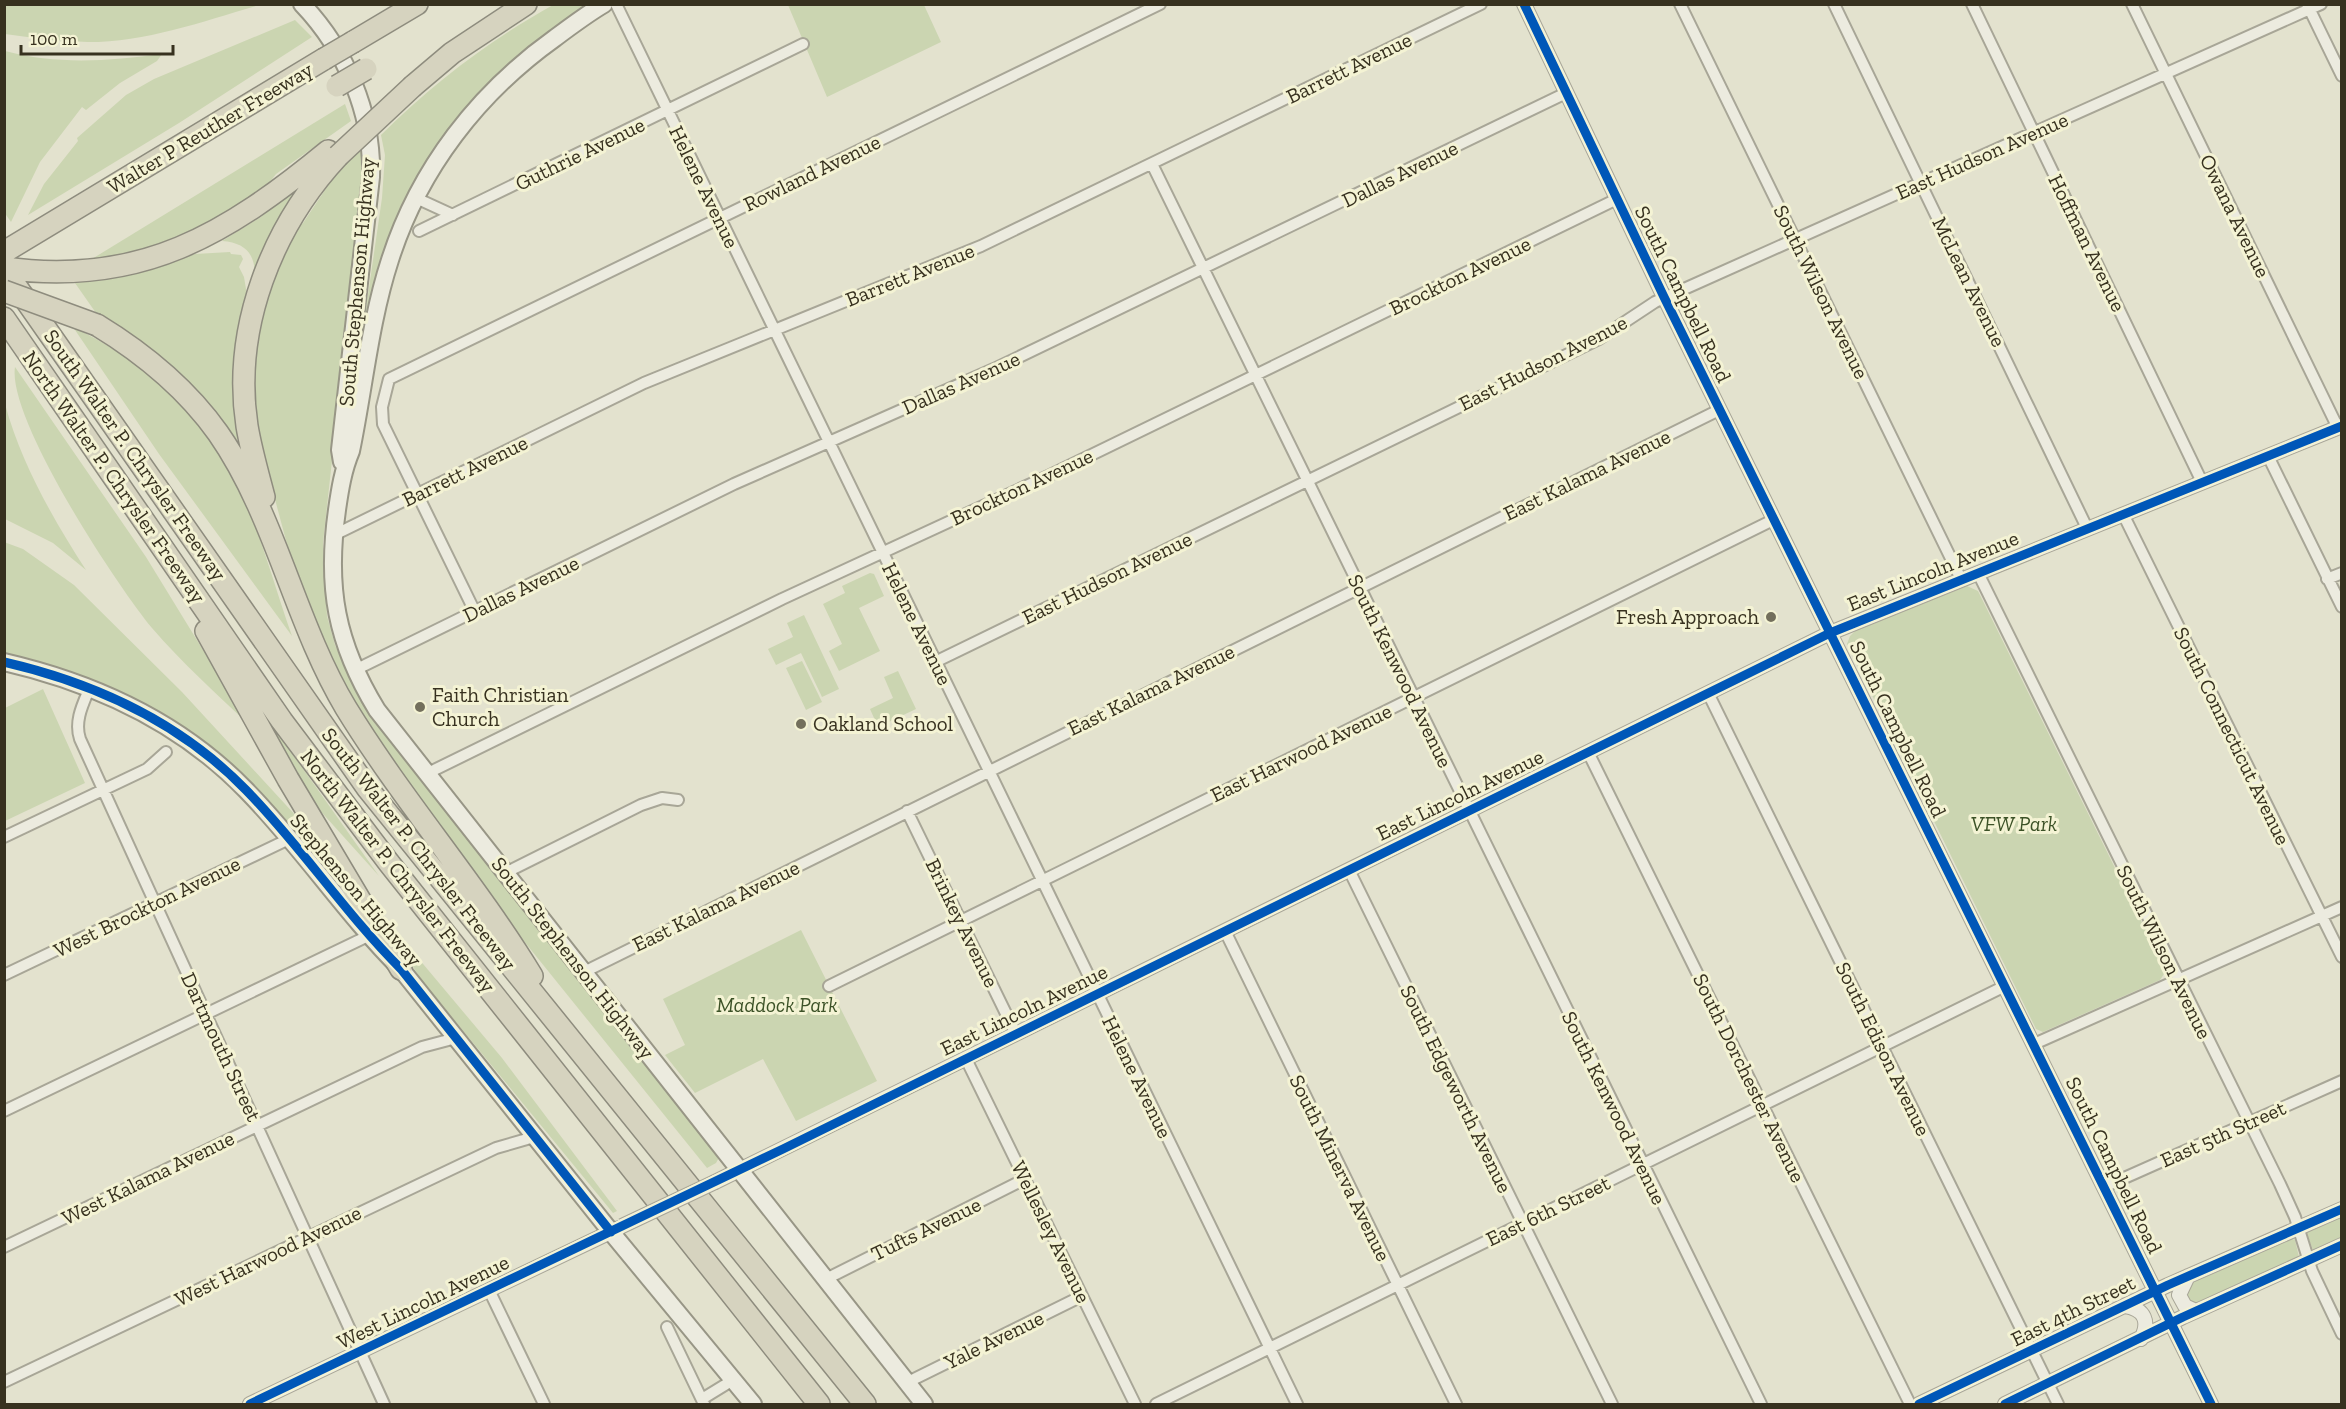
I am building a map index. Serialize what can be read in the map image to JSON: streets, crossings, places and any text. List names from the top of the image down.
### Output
{
  "streets": {
    "highway": ["Walter P Reuther Freeway", "South Walter P. Chrysler Freeway", "North Walter P. Chrysler Freeway"],
    "main road": ["South Stephenson Highway", "Stephenson Highway"],
    "street": [
      "Barrett Avenue",
      "Guthrie Avenue",
      "East Hudson Avenue",
      "Rowland Avenue",
      "Dallas Avenue",
      "Helene Avenue",
      "Owana Avenue",
      "Hoffman Avenue",
      "Brockton Avenue",
      "McLean Avenue",
      "South Wilson Avenue",
      "South Campbell Road",
      "East Kalama Avenue",
      "East Lincoln Avenue",
      "South Kenwood Avenue",
      "South Connecticut Avenue",
      "East Harwood Avenue",
      "West Brockton Avenue",
      "Brinkey Avenue",
      "Dartmouth Street",
      "South Edison Avenue",
      "South Dorchester Avenue",
      "South Edgeworth Avenue",
      "East 5th Street",
      "South Minerva Avenue",
      "West Kalama Avenue",
      "East 6th Street",
      "Tufts Avenue",
      "Wellesley Avenue",
      "West Harwood Avenue",
      "West Lincoln Avenue",
      "East 4th Street",
      "Yale Avenue"
    ]
  },
  "crossings": [
    ["Barrett Avenue", "Rowland Avenue"],
    ["Barrett Avenue", "Helene Avenue"],
    ["Barrett Avenue", "South Stephenson Highway"],
    ["Barrett Avenue", "South Kenwood Avenue"],
    ["Guthrie Avenue", "Helene Avenue"],
    ["East Hudson Avenue", "Helene Avenue"],
    ["East Hudson Avenue", "Owana Avenue"],
    ["East Hudson Avenue", "Hoffman Avenue"],
    ["East Hudson Avenue", "McLean Avenue"],
    ["East Hudson Avenue", "South Wilson Avenue"],
    ["East Hudson Avenue", "South Campbell Road"],
    ["East Hudson Avenue", "South Kenwood Avenue"],
    ["Rowland Avenue", "Helene Avenue"],
    ["Dallas Avenue", "Helene Avenue"],
    ["Dallas Avenue", "South Stephenson Highway"],
    ["Dallas Avenue", "South Campbell Road"],
    ["Dallas Avenue", "South Kenwood Avenue"],
    ["Helene Avenue", "Brockton Avenue"],
    ["Helene Avenue", "East Kalama Avenue"],
    ["Helene Avenue", "East Lincoln Avenue"],
    ["Helene Avenue", "East Harwood Avenue"],
    ["Helene Avenue", "East 6th Street"],
    ["Owana Avenue", "East Lincoln Avenue"],
    ["Hoffman Avenue", "East Lincoln Avenue"],
    ["Brockton Avenue", "South Stephenson Highway"],
    ["Brockton Avenue", "South Campbell Road"],
    ["Brockton Avenue", "South Kenwood Avenue"],
    ["South Stephenson Highway", "East Kalama Avenue"],
    ["South Stephenson Highway", "East Lincoln Avenue"],
    ["South Stephenson Highway", "Tufts Avenue"],
    ["South Stephenson Highway", "Yale Avenue"],
    ["McLean Avenue", "East Lincoln Avenue"],
    ["South Wilson Avenue", "East Lincoln Avenue"],
    ["South Wilson Avenue", "East 5th Street"],
    ["South Wilson Avenue", "East 4th Street"],
    ["South Campbell Road", "East Kalama Avenue"],
    ["South Campbell Road", "East Lincoln Avenue"],
    ["South Campbell Road", "East Harwood Avenue"],
    ["South Campbell Road", "East 5th Street"],
    ["South Campbell Road", "East 6th Street"],
    ["South Campbell Road", "East 4th Street"],
    ["East Kalama Avenue", "South Kenwood Avenue"],
    ["East Kalama Avenue", "Brinkey Avenue"],
    ["East Lincoln Avenue", "South Kenwood Avenue"],
    ["East Lincoln Avenue", "South Connecticut Avenue"],
    ["East Lincoln Avenue", "Stephenson Highway"],
    ["East Lincoln Avenue", "Brinkey Avenue"],
    ["East Lincoln Avenue", "South Edison Avenue"],
    ["East Lincoln Avenue", "South Dorchester Avenue"],
    ["East Lincoln Avenue", "South Edgeworth Avenue"],
    ["East Lincoln Avenue", "South Minerva Avenue"],
    ["East Lincoln Avenue", "Wellesley Avenue"],
    ["East Lincoln Avenue", "West Lincoln Avenue"],
    ["South Kenwood Avenue", "East Harwood Avenue"],
    ["South Kenwood Avenue", "East 6th Street"],
    ["East Harwood Avenue", "Brinkey Avenue"],
    ["Stephenson Highway", "West Brockton Avenue"],
    ["Stephenson Highway", "Dartmouth Street"],
    ["Stephenson Highway", "West Kalama Avenue"],
    ["Stephenson Highway", "West Harwood Avenue"],
    ["Stephenson Highway", "West Lincoln Avenue"],
    ["West Brockton Avenue", "Dartmouth Street"],
    ["Dartmouth Street", "West Kalama Avenue"],
    ["Dartmouth Street", "West Harwood Avenue"],
    ["Dartmouth Street", "West Lincoln Avenue"],
    ["South Edison Avenue", "East 6th Street"],
    ["South Edison Avenue", "East 4th Street"],
    ["South Dorchester Avenue", "East 6th Street"],
    ["South Edgeworth Avenue", "East 6th Street"],
    ["South Minerva Avenue", "East 6th Street"],
    ["Tufts Avenue", "Wellesley Avenue"],
    ["Wellesley Avenue", "Yale Avenue"]
  ],
  "parks": ["VFW Park", "Maddock Park"],
  "places": ["Fresh Approach", "Faith Christian Church", "Oakland School"],
  "scale_bar": "100 m"
}
